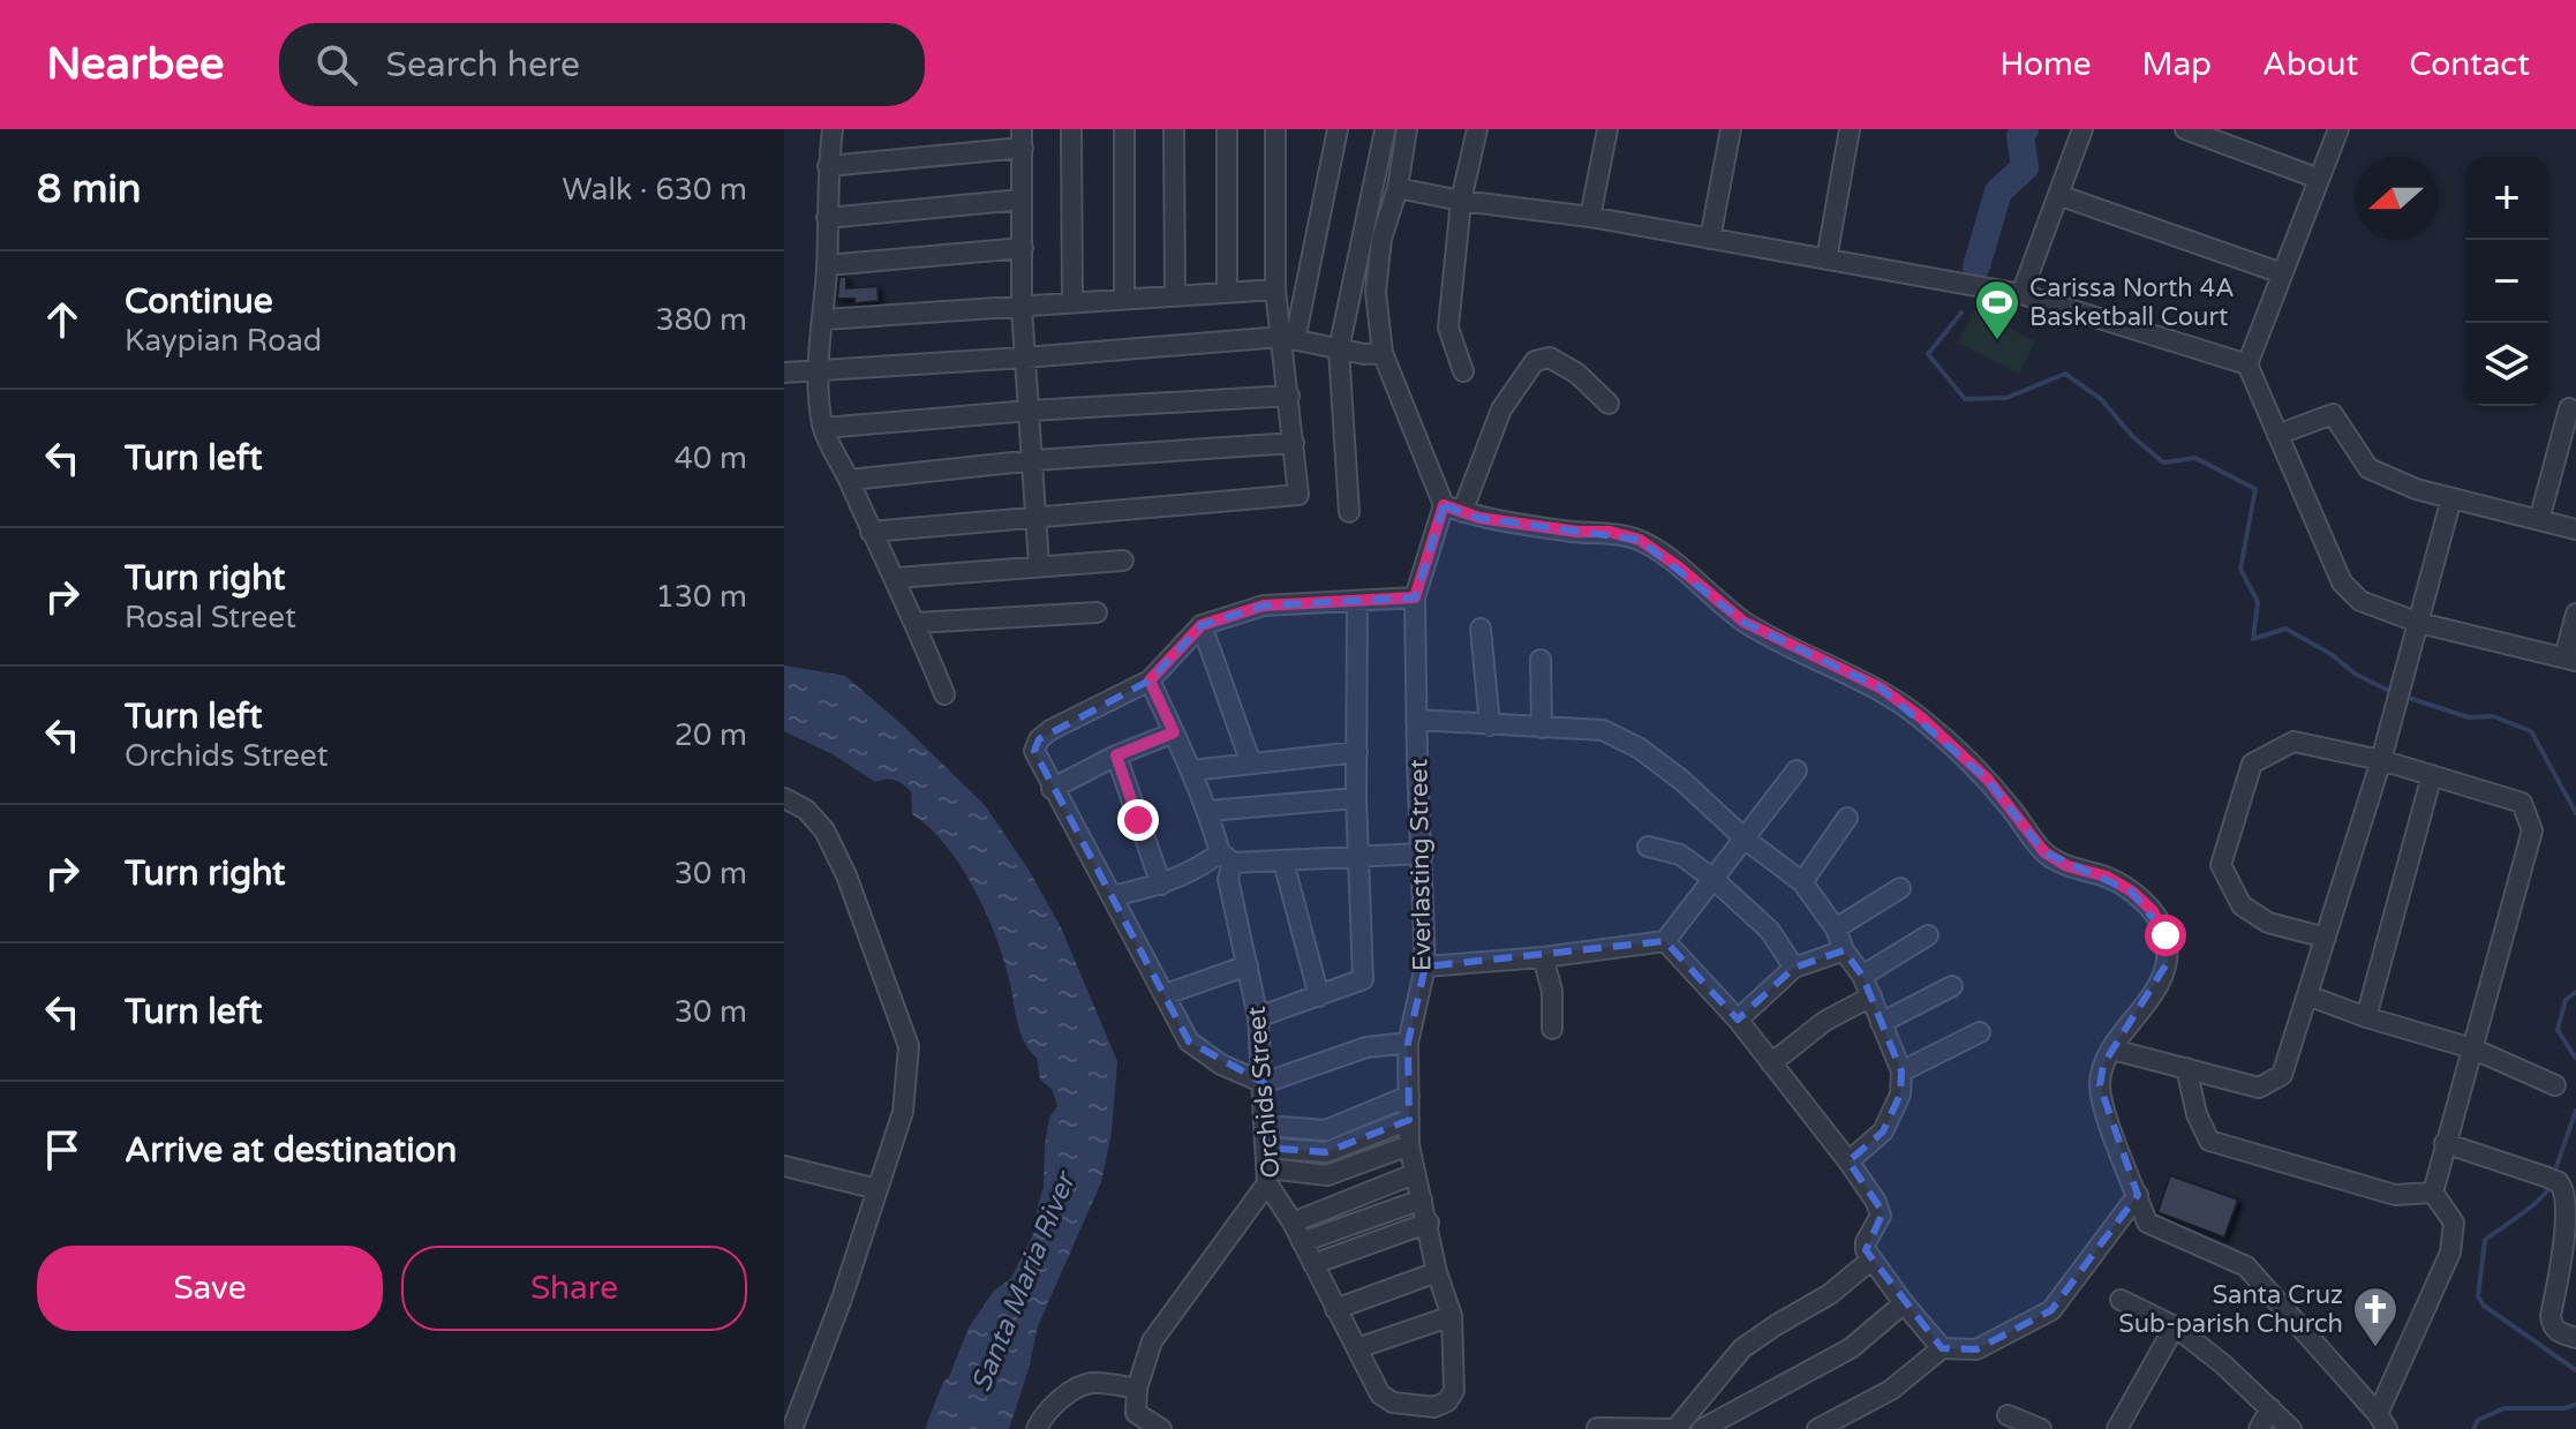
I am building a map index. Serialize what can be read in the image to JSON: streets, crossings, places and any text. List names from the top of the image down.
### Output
{
  "streets": {
    "street": ["Everlasting Street", "Orchids Street"]
  },
  "crossings": [
    ["Everlasting Street", "Orchids Street"]
  ],
  "water": ["Santa Maria River"],
  "places": {
    "sports": ["Carissa North 4A Basketball Court"],
    "church": ["Santa Cruz Sub-parish Church"]
  },
  "north": "left",
  "page": {
    "header": "Nearbee",
    "search": "Search here",
    "nav": [
      "Home",
      "Map",
      "About",
      "Contact"
    ],
    "heading": ["8 min", "Walk · 630 m"],
    "map_buttons": ["+", "−"],
    "list": [
      ["Continue", "Kaypian Road", "380 m"],
      ["Turn left", "40 m"],
      ["Turn right", "Rosal Street", "130 m"],
      ["Turn left", "Orchids Street", "20 m"],
      ["Turn right", "30 m"],
      ["Turn left", "30 m"],
      "Arrive at destination"
    ],
    "buttons": ["Save", "Share"]
  }
}
